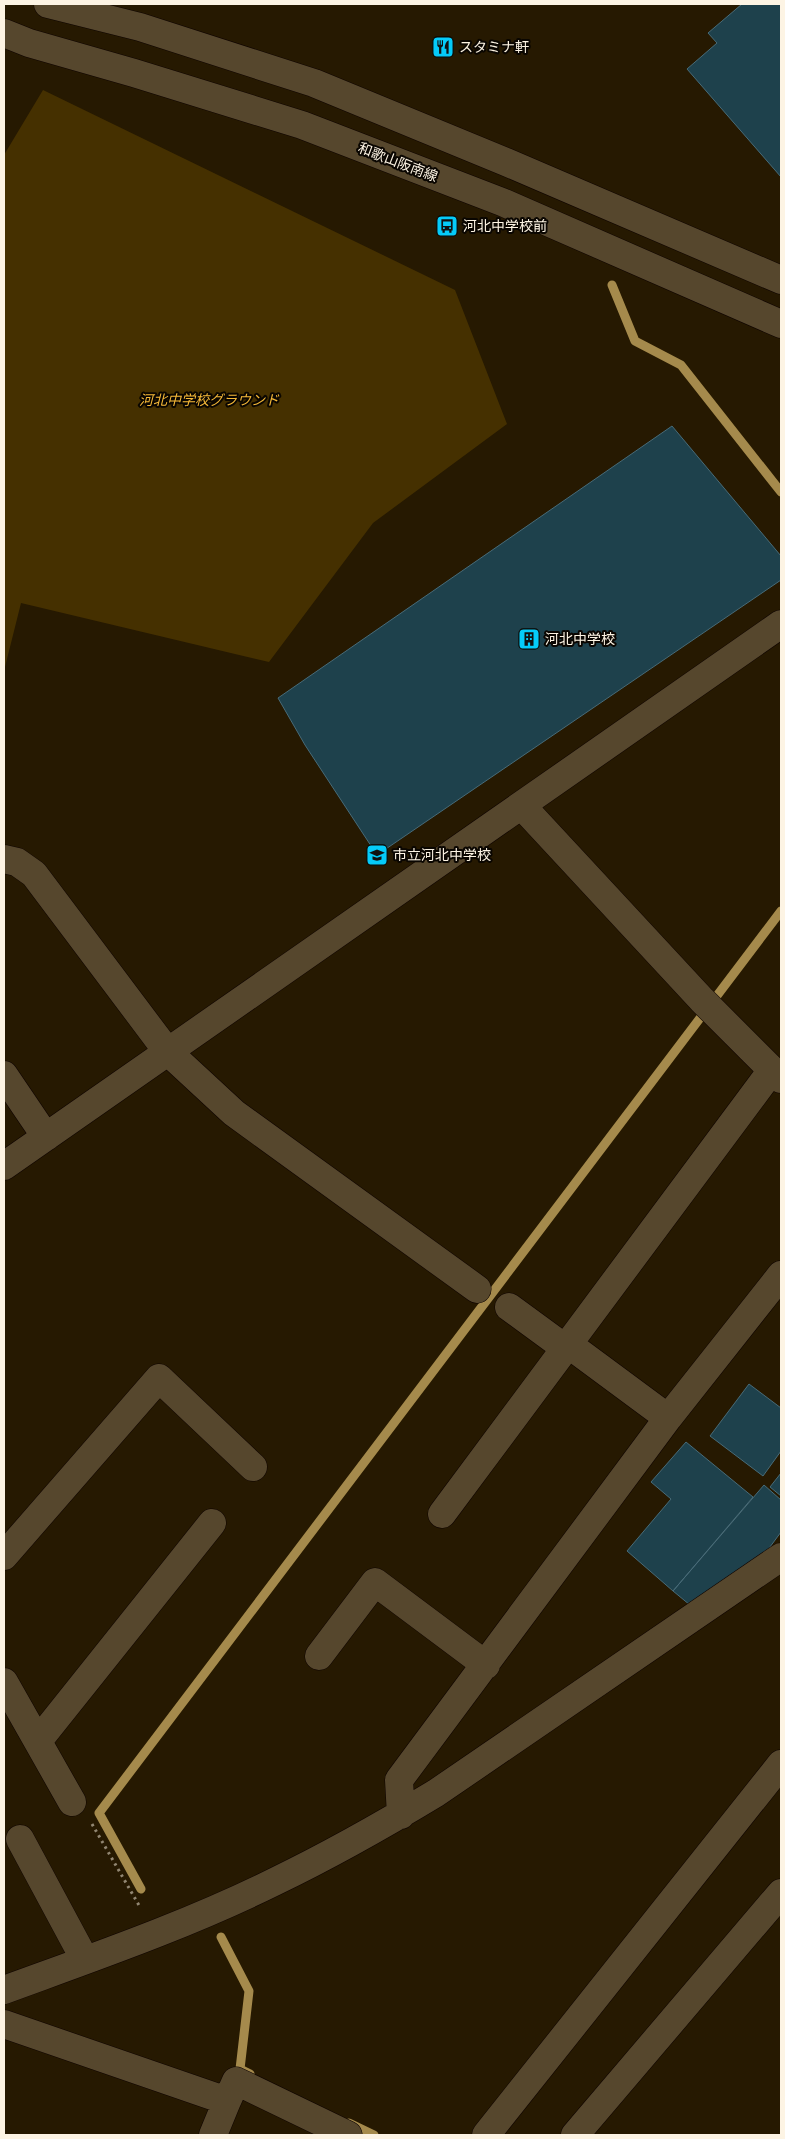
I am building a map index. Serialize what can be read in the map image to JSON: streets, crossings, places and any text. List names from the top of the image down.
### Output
{
  "streets": {
    "street": ["和歌山阪南線"]
  },
  "parks": ["河北中学校グラウンド"],
  "places": {
    "restaurant": ["スタミナ軒"],
    "bus stop": ["河北中学校前"],
    "building": ["河北中学校"],
    "school or university": ["市立河北中学校"]
  }
}
